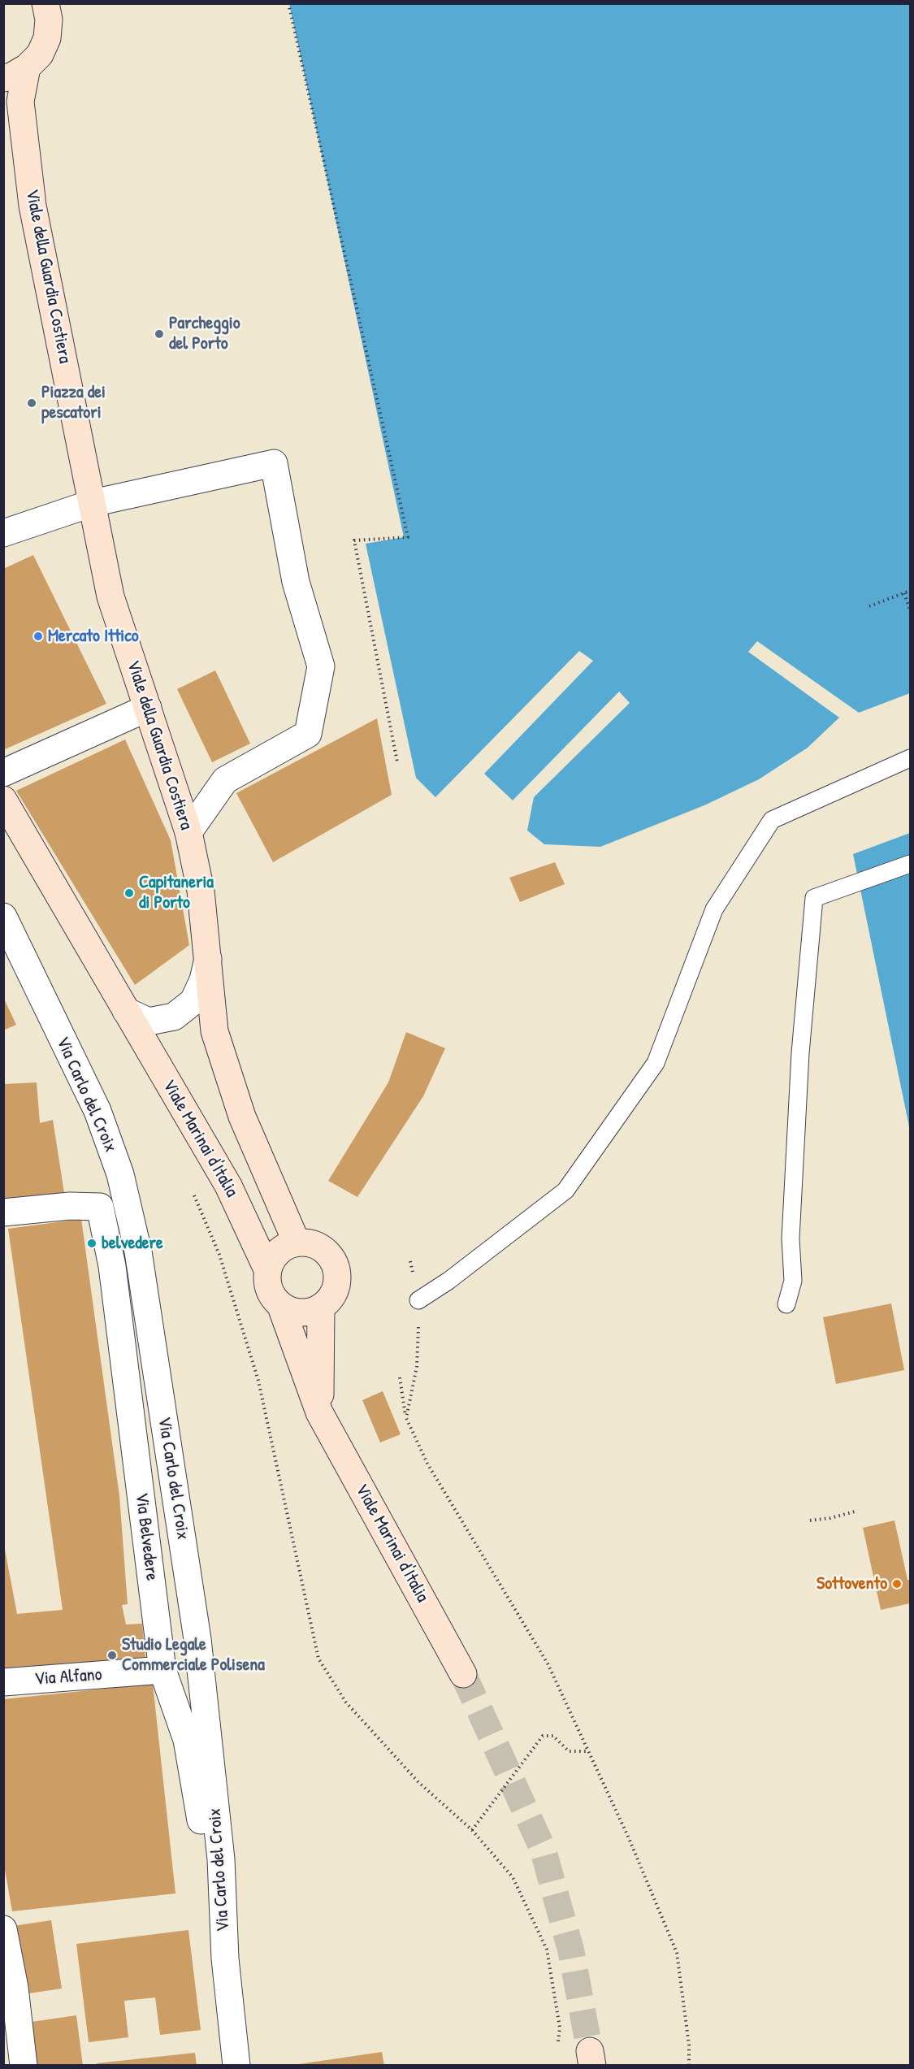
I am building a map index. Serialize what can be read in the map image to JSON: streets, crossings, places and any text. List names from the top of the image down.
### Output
{
  "streets": {
    "main road": ["Viale della Guardia Costiera", "Viale Marinai d'Italia"],
    "street": ["Via Carlo del Croix", "Via Belvedere", "Via Alfano"]
  },
  "crossings": [
    ["Viale della Guardia Costiera", "Viale Marinai d'Italia"],
    ["Via Carlo del Croix", "Via Belvedere"],
    ["Via Belvedere", "Via Alfano"]
  ],
  "places": [
    "Parcheggio del Porto",
    "Piazza dei pescatori",
    "Mercato Ittico",
    "Capitaneria di Porto",
    "belvedere",
    "Sottovento",
    "Studio Legale Commerciale Polisena"
  ]
}
